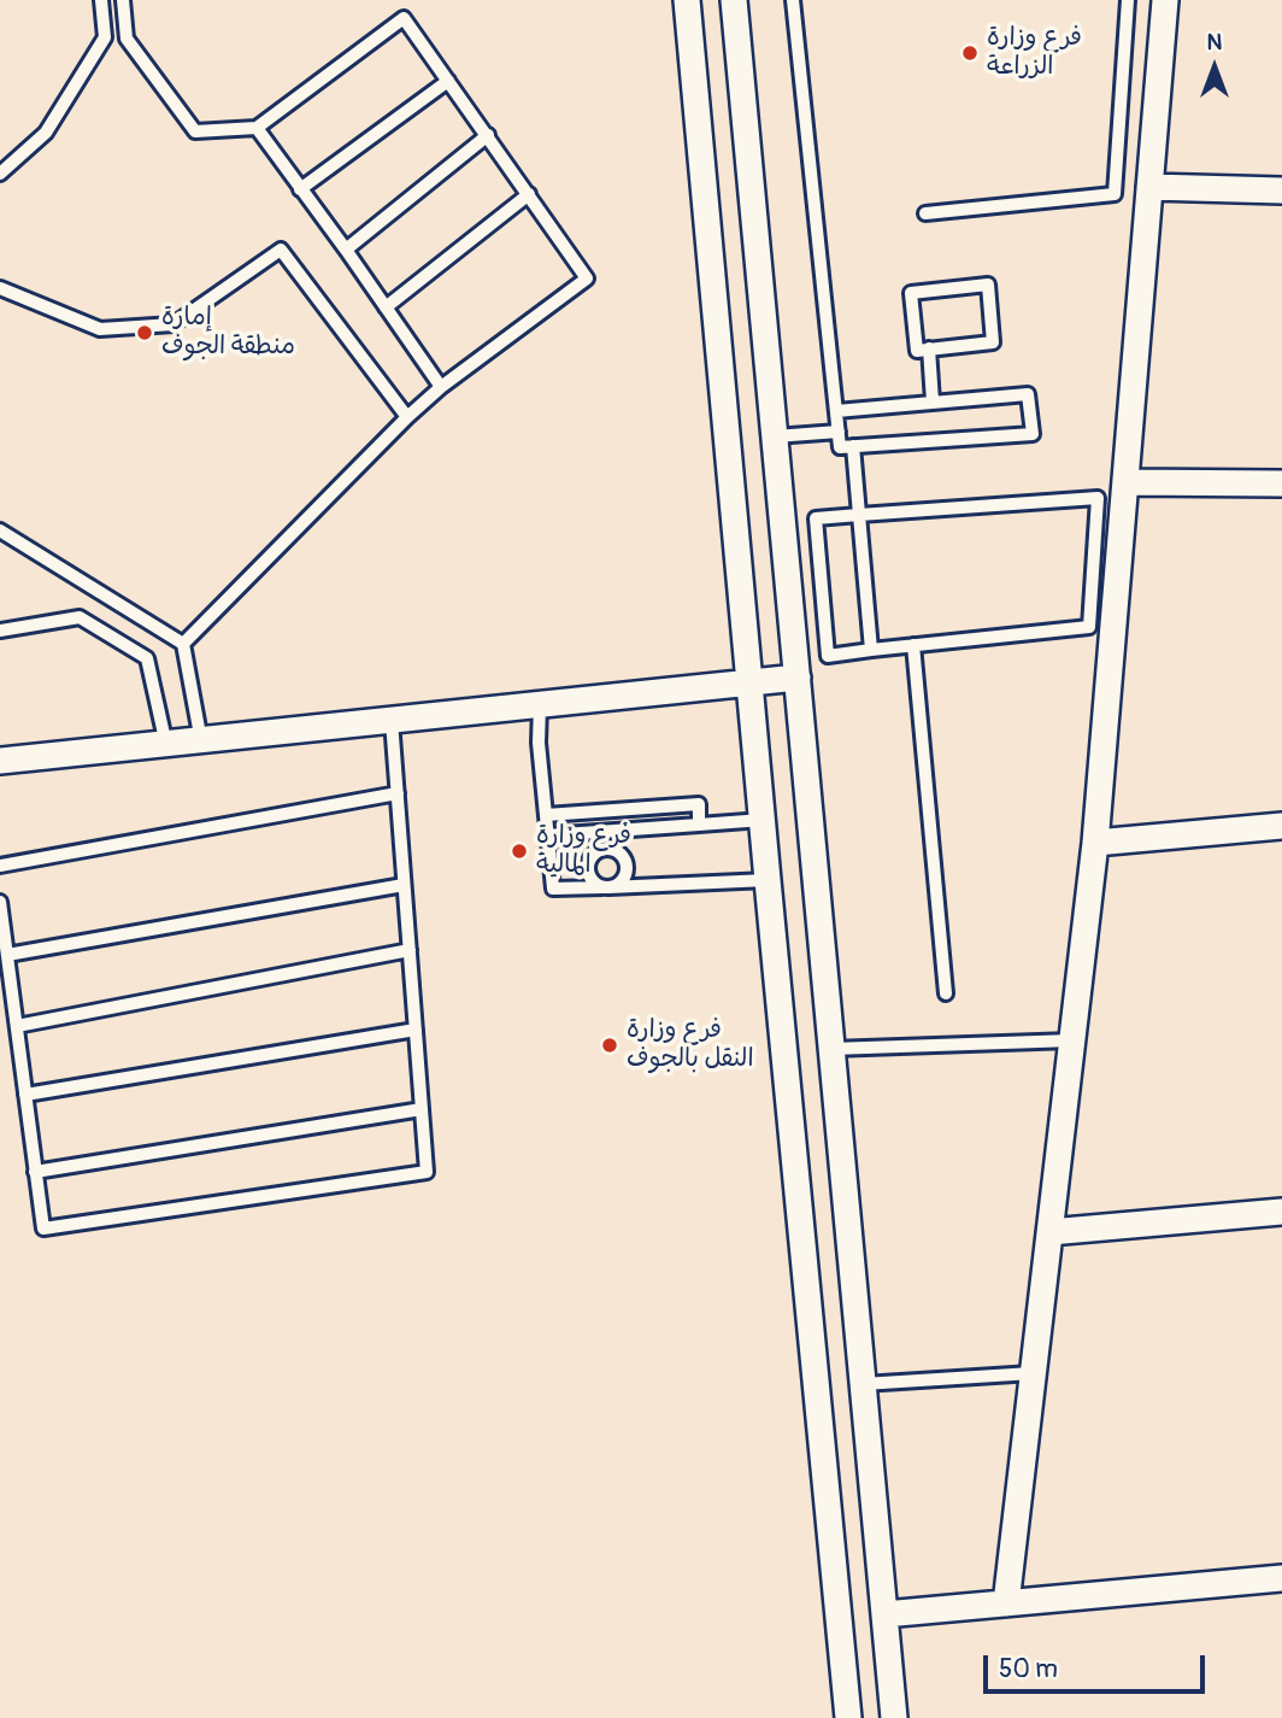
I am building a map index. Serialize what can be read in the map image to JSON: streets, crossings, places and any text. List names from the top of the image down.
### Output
{
  "places": [
    "فرع وزارة الزراعة",
    "إمارة منطقة الجوف",
    "فرع وزارة المالية",
    "فرع وزارة النقل بالجوف"
  ],
  "scale_bar": "50 m",
  "north": "top"
}
